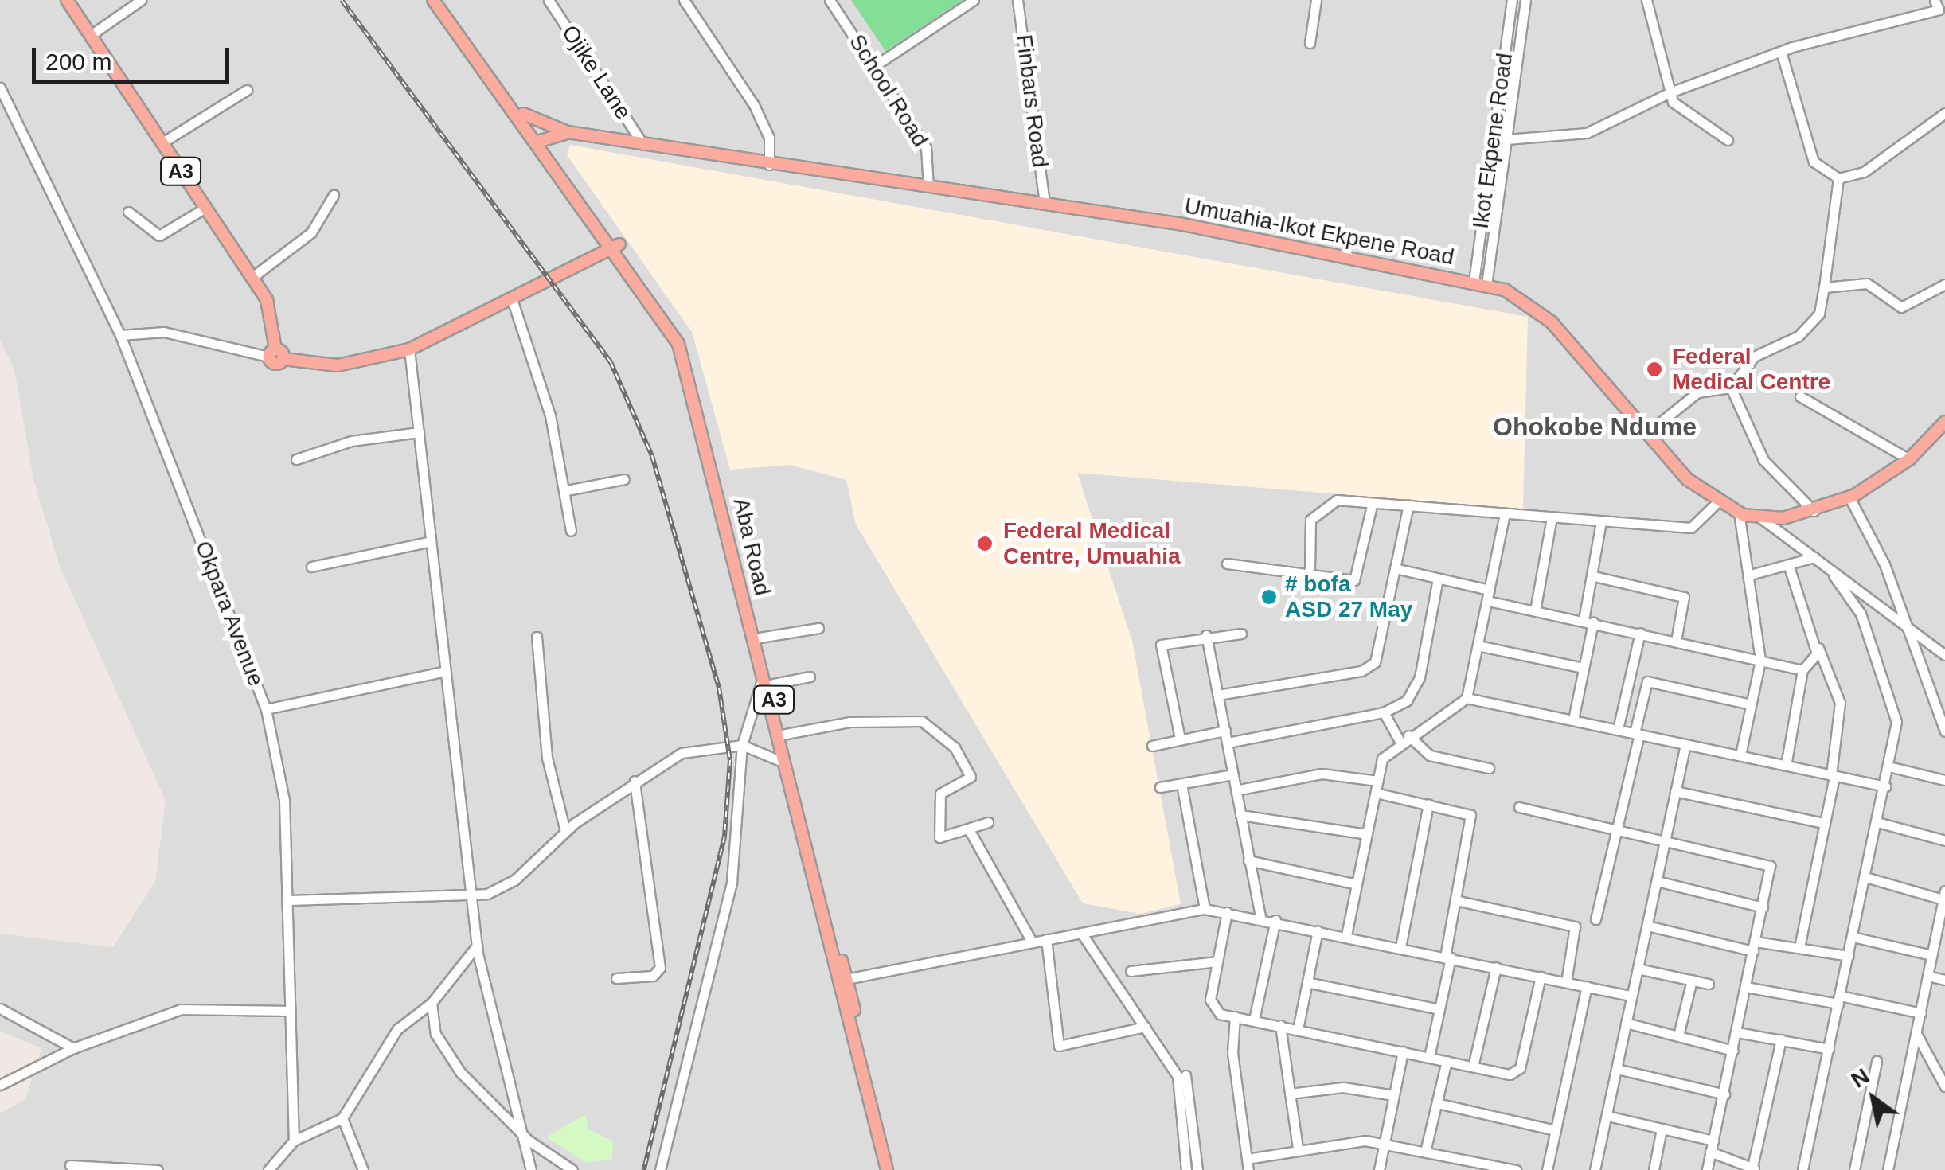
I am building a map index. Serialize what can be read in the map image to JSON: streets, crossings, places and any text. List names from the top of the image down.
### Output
{
  "streets": {
    "main road": ["A3", "Umuahia-Ikot Ekpene Road", "Aba Road"],
    "street": [
      "Ojike Lane",
      "School Road",
      "Finbars Road",
      "Ikot Ekpene Road",
      "Okpara Avenue"
    ]
  },
  "crossings": [
    ["Ojike Lane", "Umuahia-Ikot Ekpene Road"],
    ["School Road", "Umuahia-Ikot Ekpene Road"],
    ["Finbars Road", "Umuahia-Ikot Ekpene Road"],
    ["Ikot Ekpene Road", "Umuahia-Ikot Ekpene Road"],
    ["Umuahia-Ikot Ekpene Road", "Aba Road"]
  ],
  "districts": ["Ohokobe Ndume"],
  "places": ["Federal Medical Centre", "Federal Medical Centre, Umuahia", "# bofa ASD 27 May"],
  "scale_bar": "200 m",
  "north": "top left"
}
